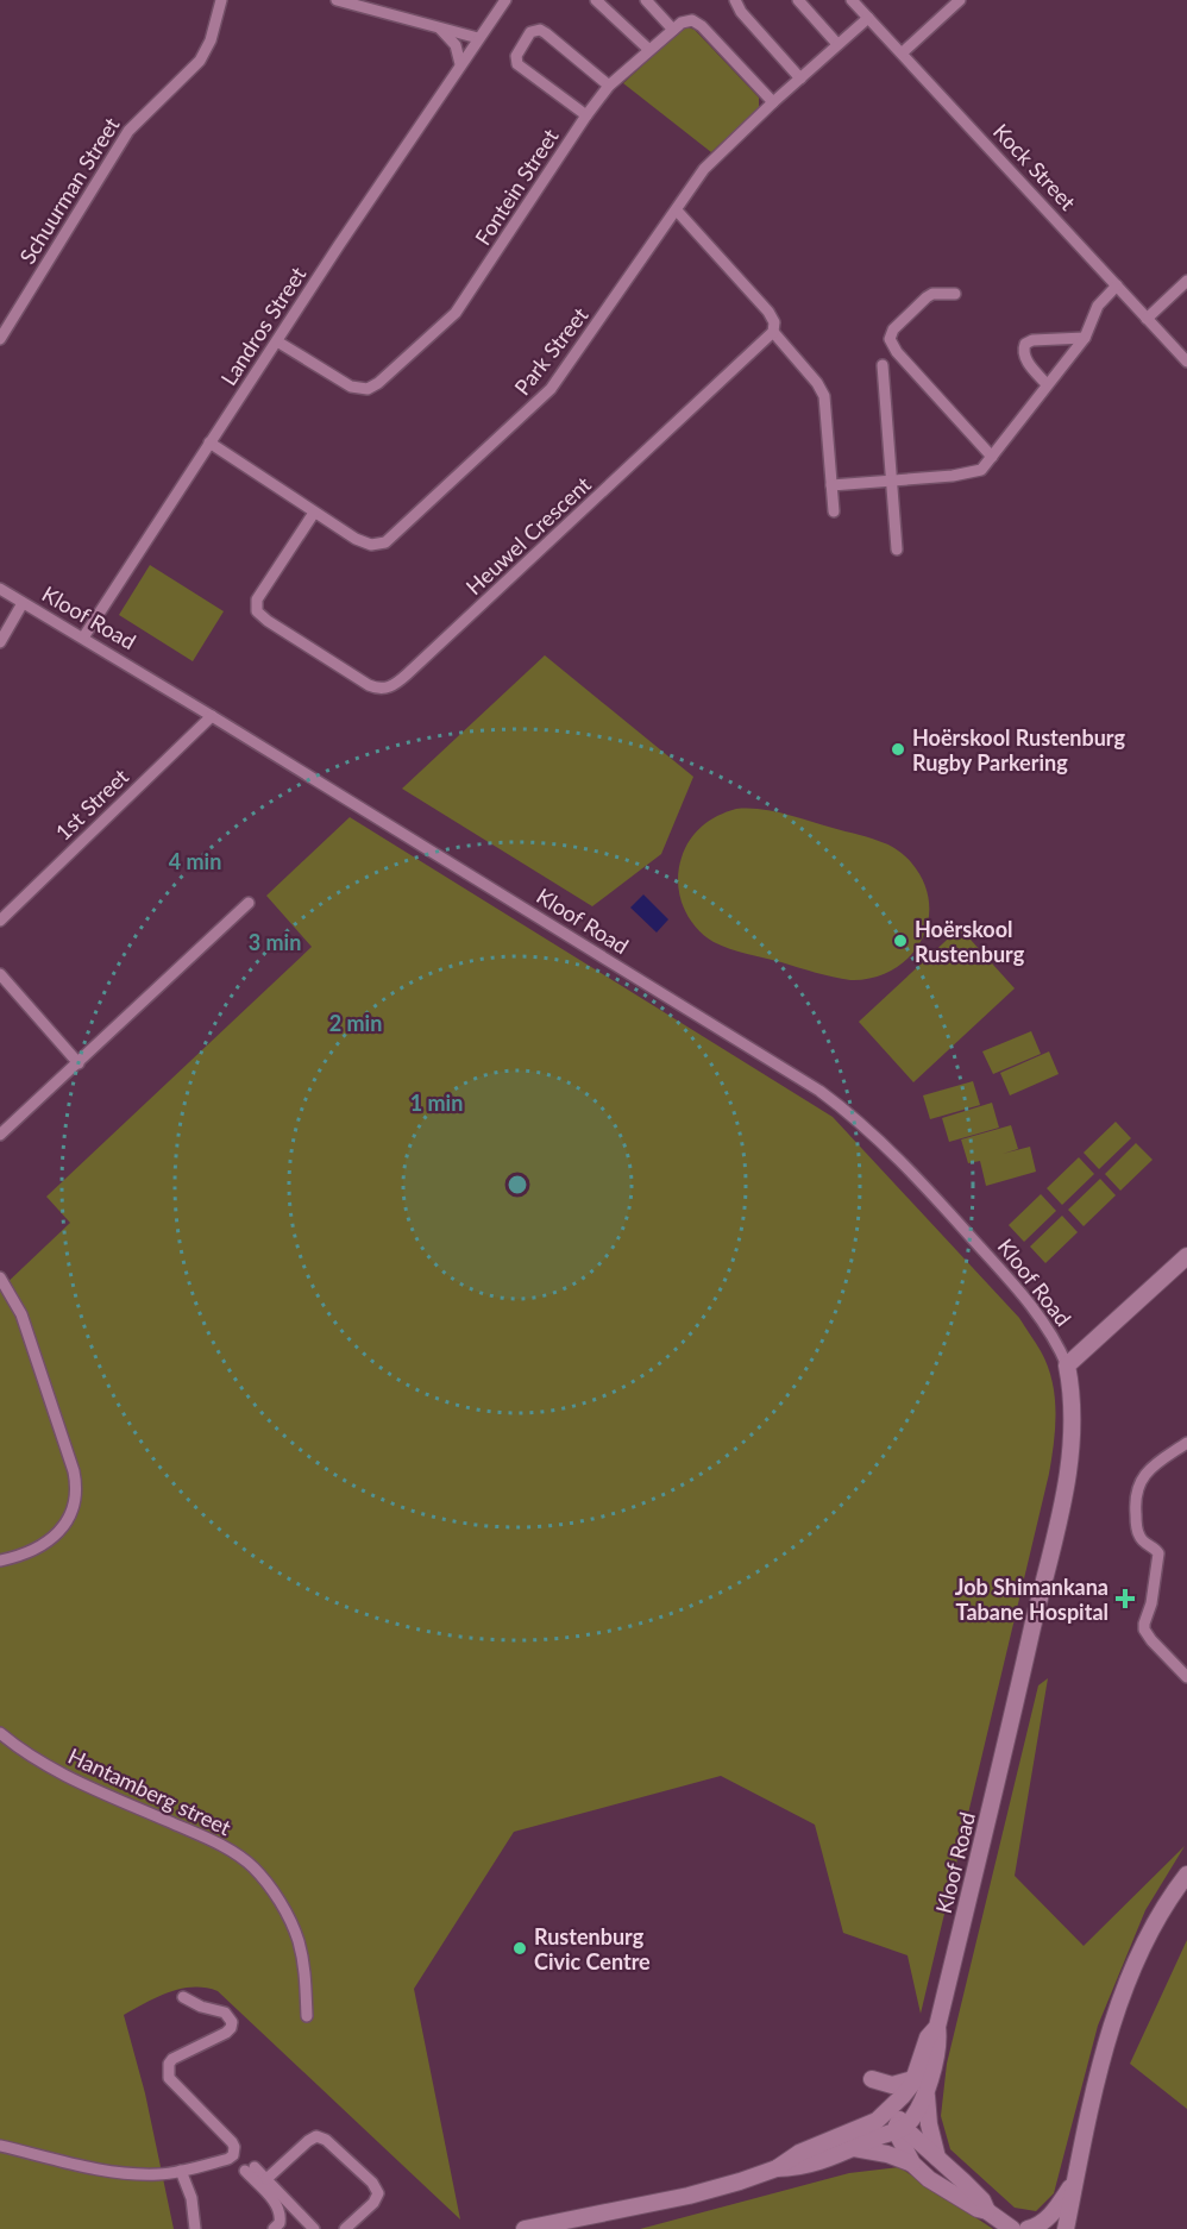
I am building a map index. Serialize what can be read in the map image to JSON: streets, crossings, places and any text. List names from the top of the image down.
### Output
{
  "streets": {
    "street": [
      "Kock Street",
      "Fontein Street",
      "Schuurman Street",
      "Landros Street",
      "Park Street",
      "Heuwel Crescent",
      "Kloof Road",
      "1st Street",
      "Hantamberg street"
    ]
  },
  "crossings": [
    ["Kock Street", "Park Street"],
    ["Fontein Street", "Landros Street"],
    ["Landros Street", "Park Street"],
    ["Landros Street", "Kloof Road"],
    ["Park Street", "Heuwel Crescent"],
    ["Kloof Road", "1st Street"]
  ],
  "places": {
    "other": ["Hoërskool Rustenburg Rugby Parkering", "Hoërskool Rustenburg", "Rustenburg Civic Centre"],
    "health": ["Job Shimankana Tabane Hospital"]
  },
  "rings": [
    "4 min",
    "3 min",
    "2 min",
    "1 min"
  ]
}
